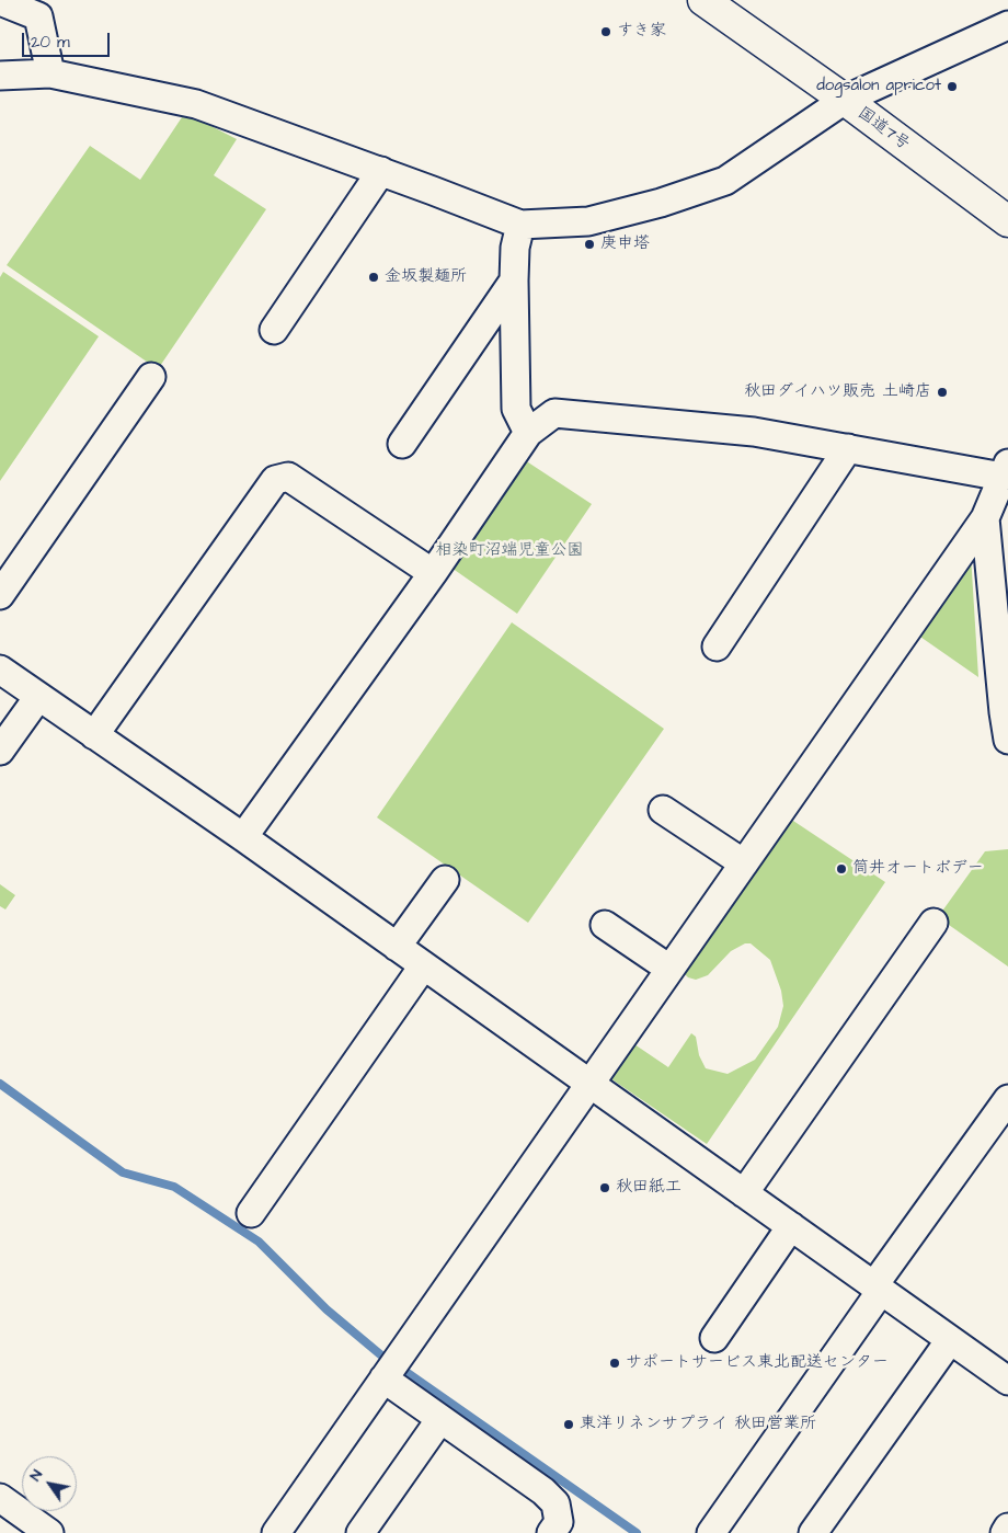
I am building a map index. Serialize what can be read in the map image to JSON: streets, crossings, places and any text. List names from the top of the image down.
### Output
{
  "streets": {
    "highway": ["国道7号"]
  },
  "parks": ["相染町沼端児童公園"],
  "places": [
    "すき家",
    "dogsalon apricot",
    "庚申塔",
    "金坂製麺所",
    "秋田ダイハツ販売 土崎店",
    "筒井オートボデー",
    "秋田紙工",
    "サポートサービス東北配送センター",
    "東洋リネンサプライ 秋田営業所"
  ],
  "scale_bar": "20 m",
  "north": "top left"
}
